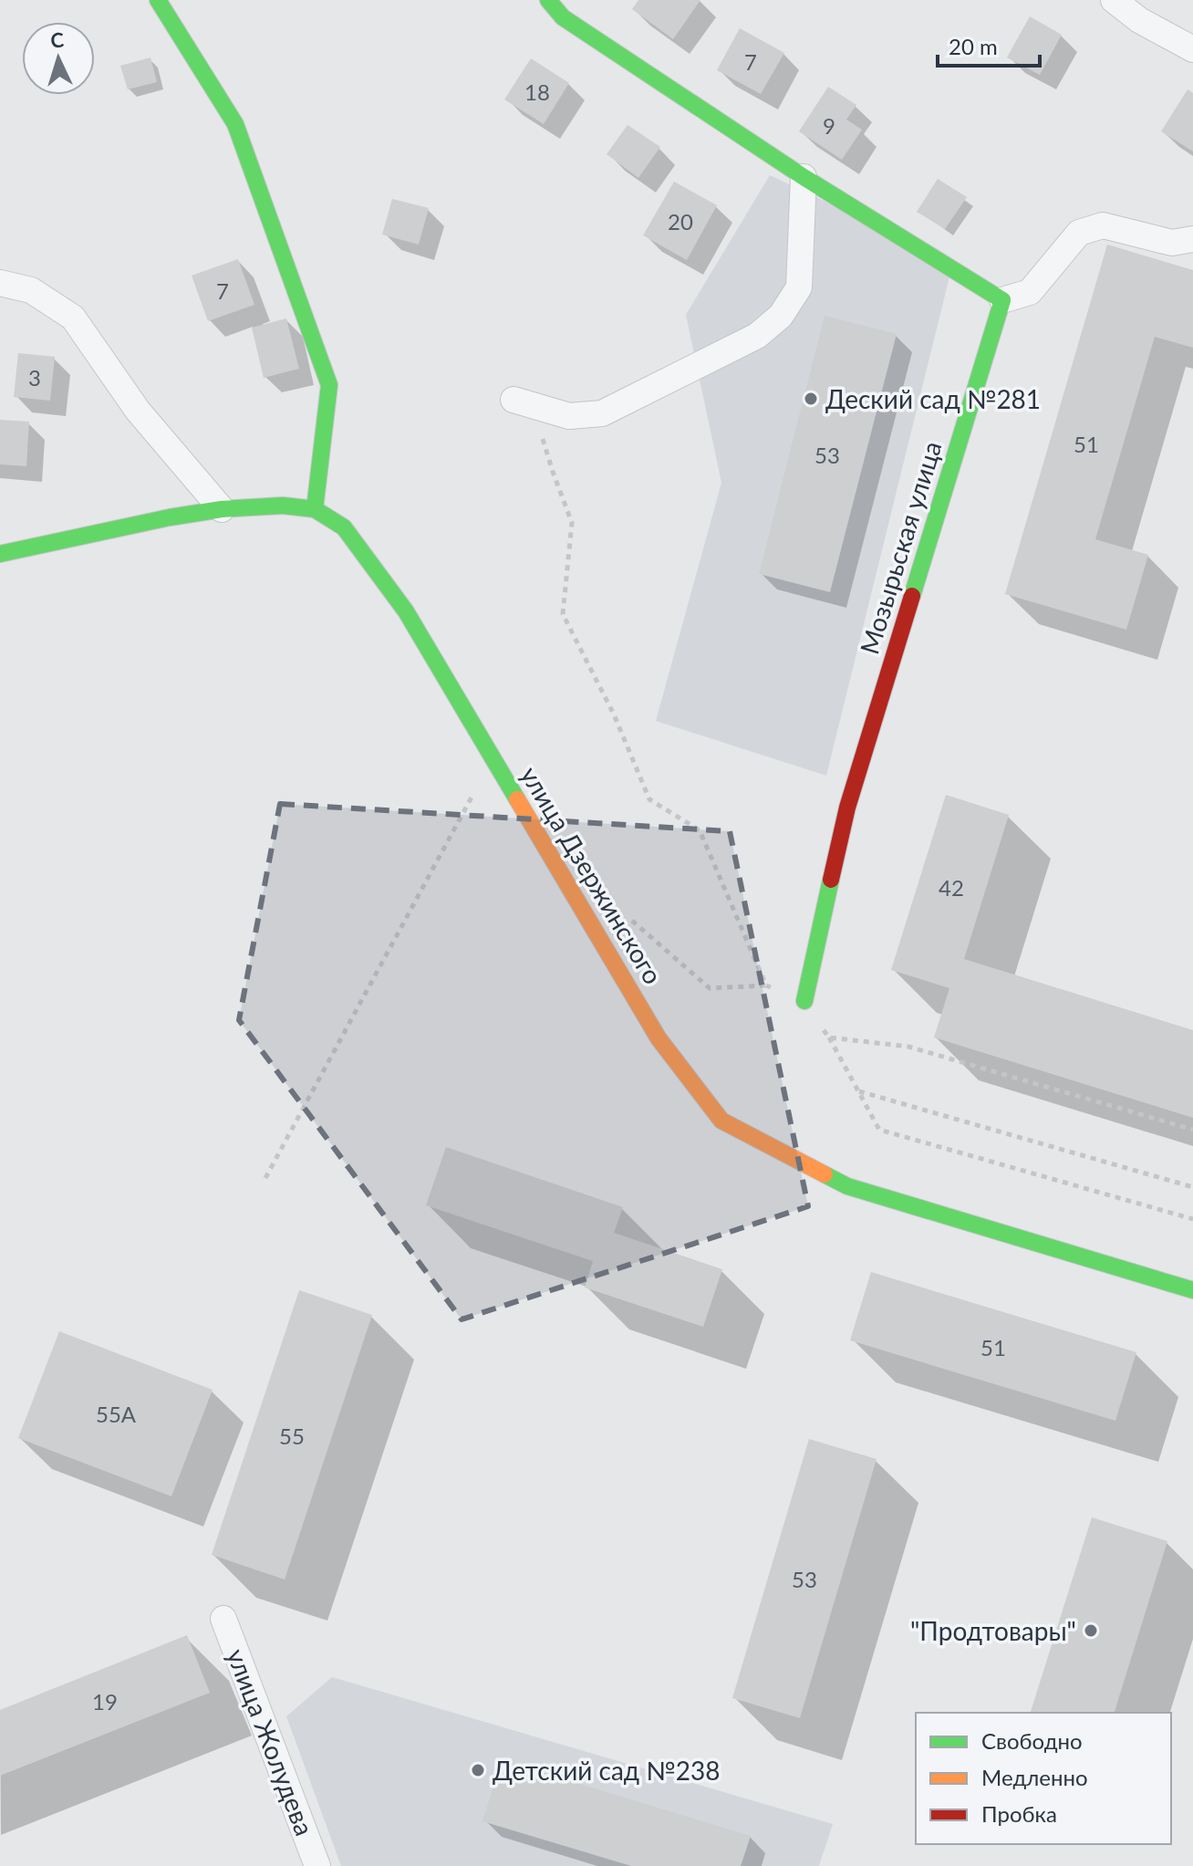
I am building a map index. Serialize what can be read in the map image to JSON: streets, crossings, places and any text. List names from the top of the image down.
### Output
{
  "streets": {
    "street": ["Мозырьская улица", "улица Дзержинского", "улица Жолудева"]
  },
  "places": ["Деский сад №281", "\"Продтовары\"", "Детский сад №238"],
  "house_numbers": [
    "7",
    "18",
    "9",
    "20",
    "7",
    "3",
    "51",
    "53",
    "42",
    "51",
    "55А",
    "55",
    "53",
    "19"
  ],
  "legend": ["Свободно", "Медленно", "Пробка"],
  "scale_bar": "20 m",
  "north": "top"
}
